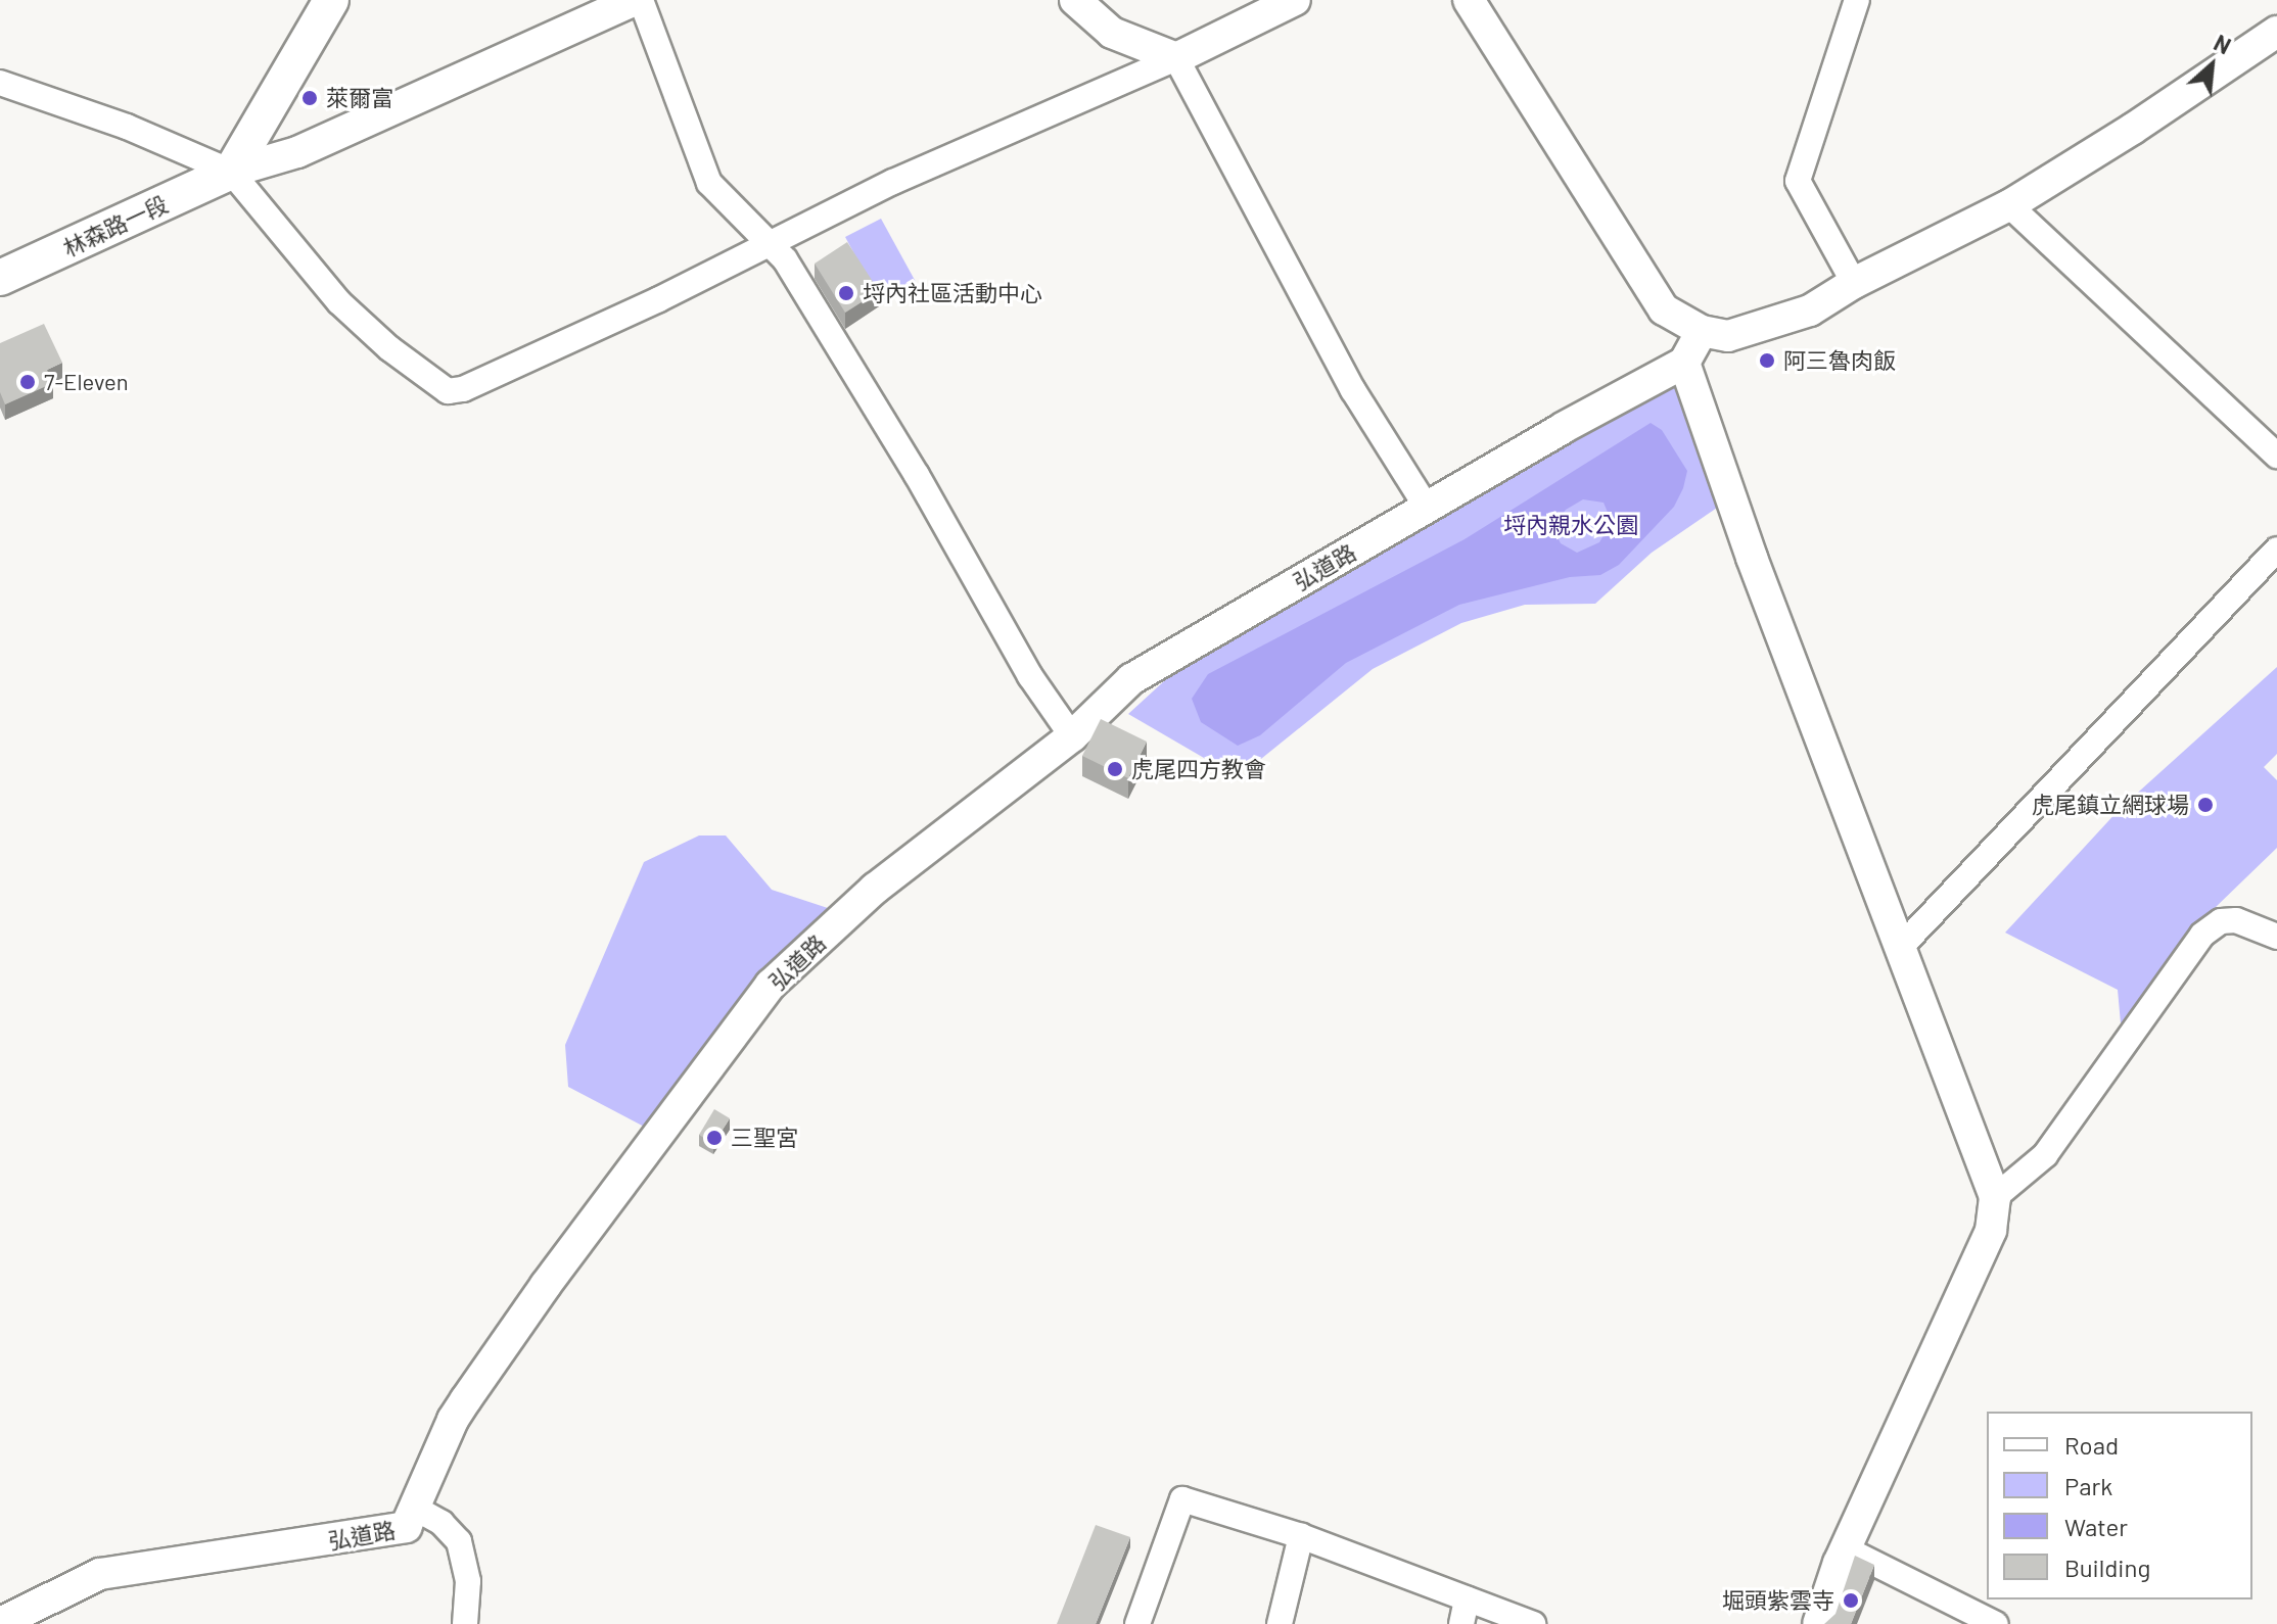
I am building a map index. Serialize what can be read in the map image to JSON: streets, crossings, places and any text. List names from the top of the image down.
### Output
{
  "streets": {
    "main road": ["林森路一段"],
    "street": ["弘道路"]
  },
  "parks": ["埒內親水公園"],
  "places": [
    "萊爾富",
    "埒內社區活動中心",
    "阿三魯肉飯",
    "7-Eleven",
    "虎尾四方教會",
    "虎尾鎮立網球場",
    "三聖宮",
    "堀頭紫雲寺"
  ],
  "legend": [
    "Road",
    "Park",
    "Water",
    "Building"
  ],
  "north": "top right"
}
